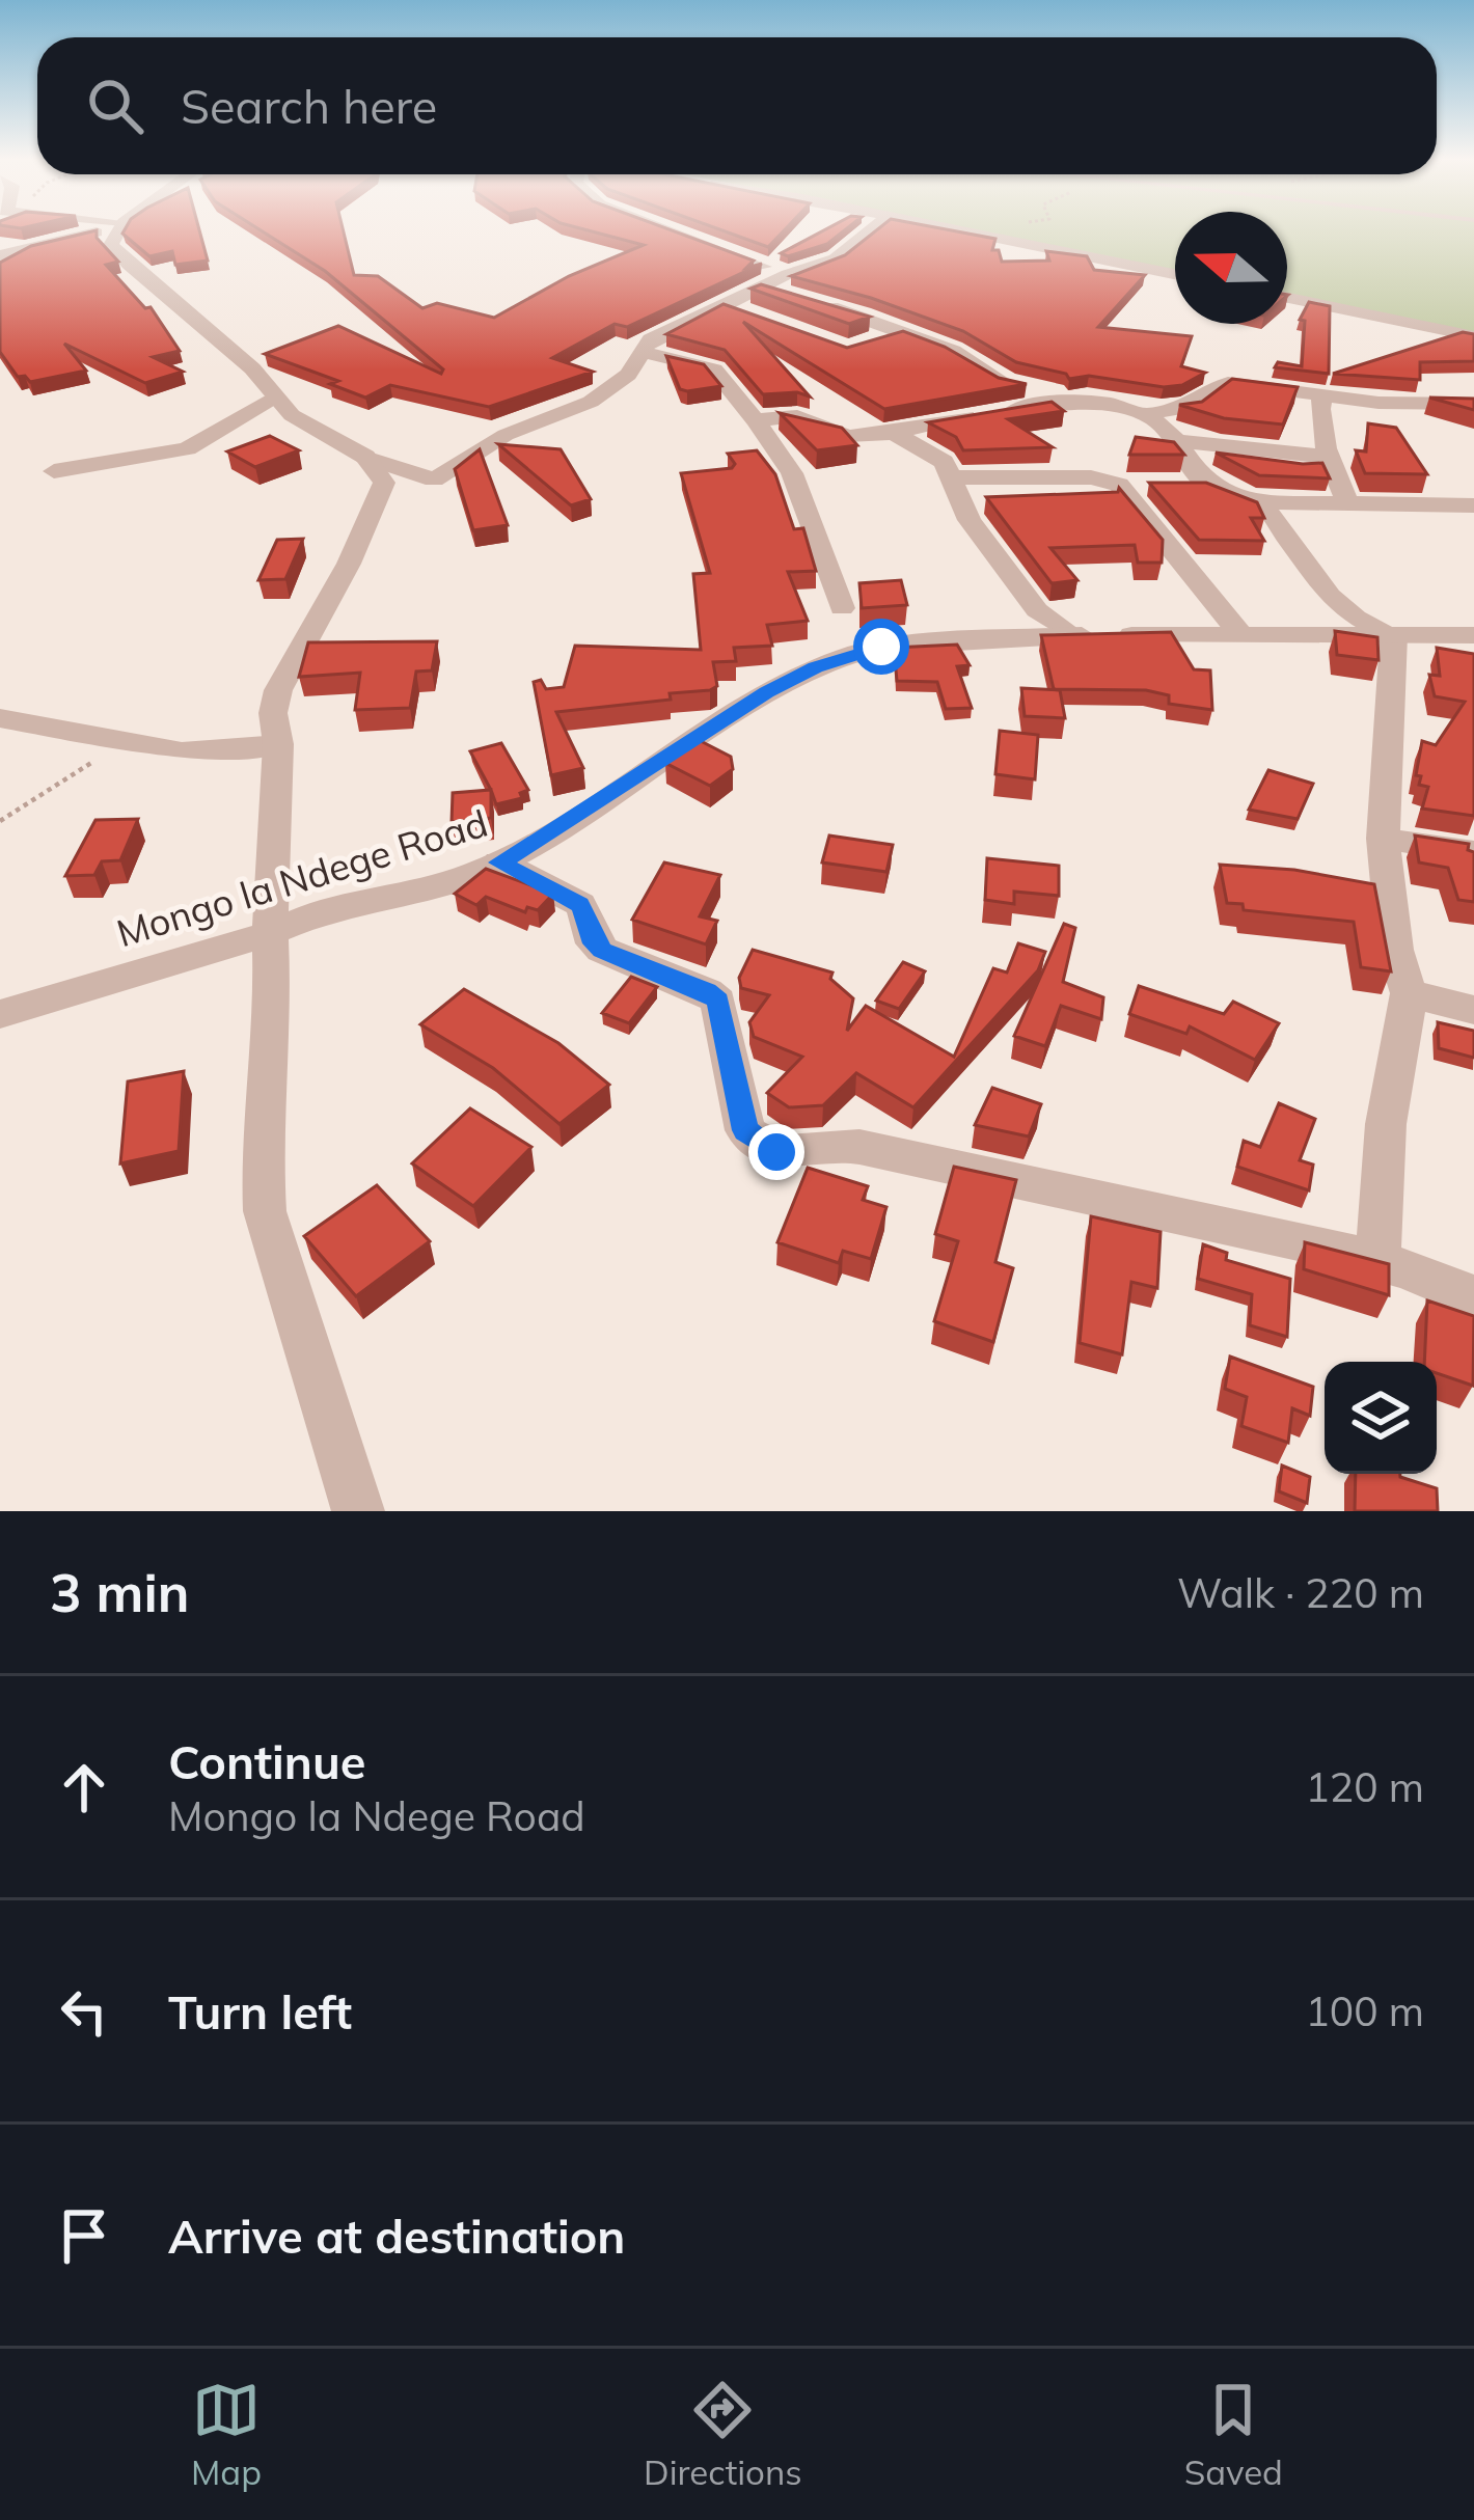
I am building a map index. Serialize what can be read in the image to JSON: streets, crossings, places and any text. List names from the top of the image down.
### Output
{
  "streets": {
    "street": ["Mongo la Ndege Road"]
  },
  "north": "left",
  "page": {
    "search": "Search here",
    "heading": ["3 min", "Walk · 220 m"],
    "list": [
      ["Continue", "Mongo la Ndege Road", "120 m"],
      ["Turn left", "100 m"],
      "Arrive at destination"
    ],
    "nav": ["Map", "Directions", "Saved"]
  }
}
